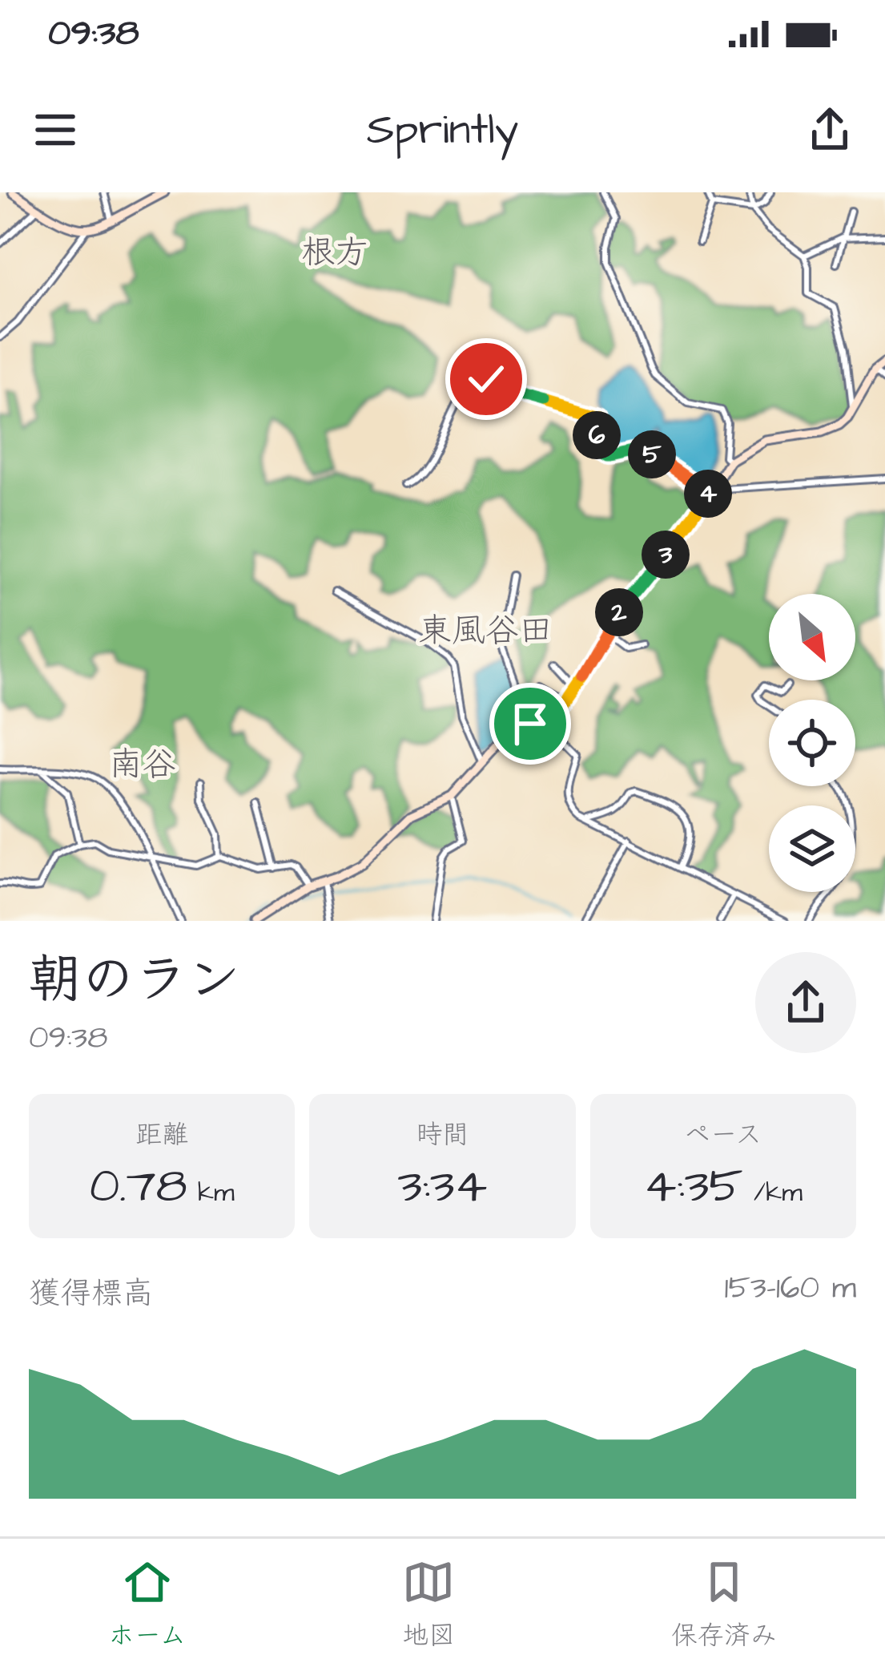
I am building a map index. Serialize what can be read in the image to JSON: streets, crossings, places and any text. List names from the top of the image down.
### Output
{
  "districts": ["根方", "東風谷田", "南谷"],
  "north": "bottom right",
  "page": {
    "status": "09:38",
    "header": "Sprintly",
    "pins": [
      "6",
      "5",
      "4",
      "3",
      "2"
    ],
    "heading": ["朝のラン", "09:38"],
    "stats": [
      ["距離", "0.78 km"],
      ["時間", "3:34"],
      ["ペース", "4:35 /km"]
    ],
    "chart": ["獲得標高", "153–160 m"],
    "tabs": ["ホーム", "地図", "保存済み"]
  }
}
